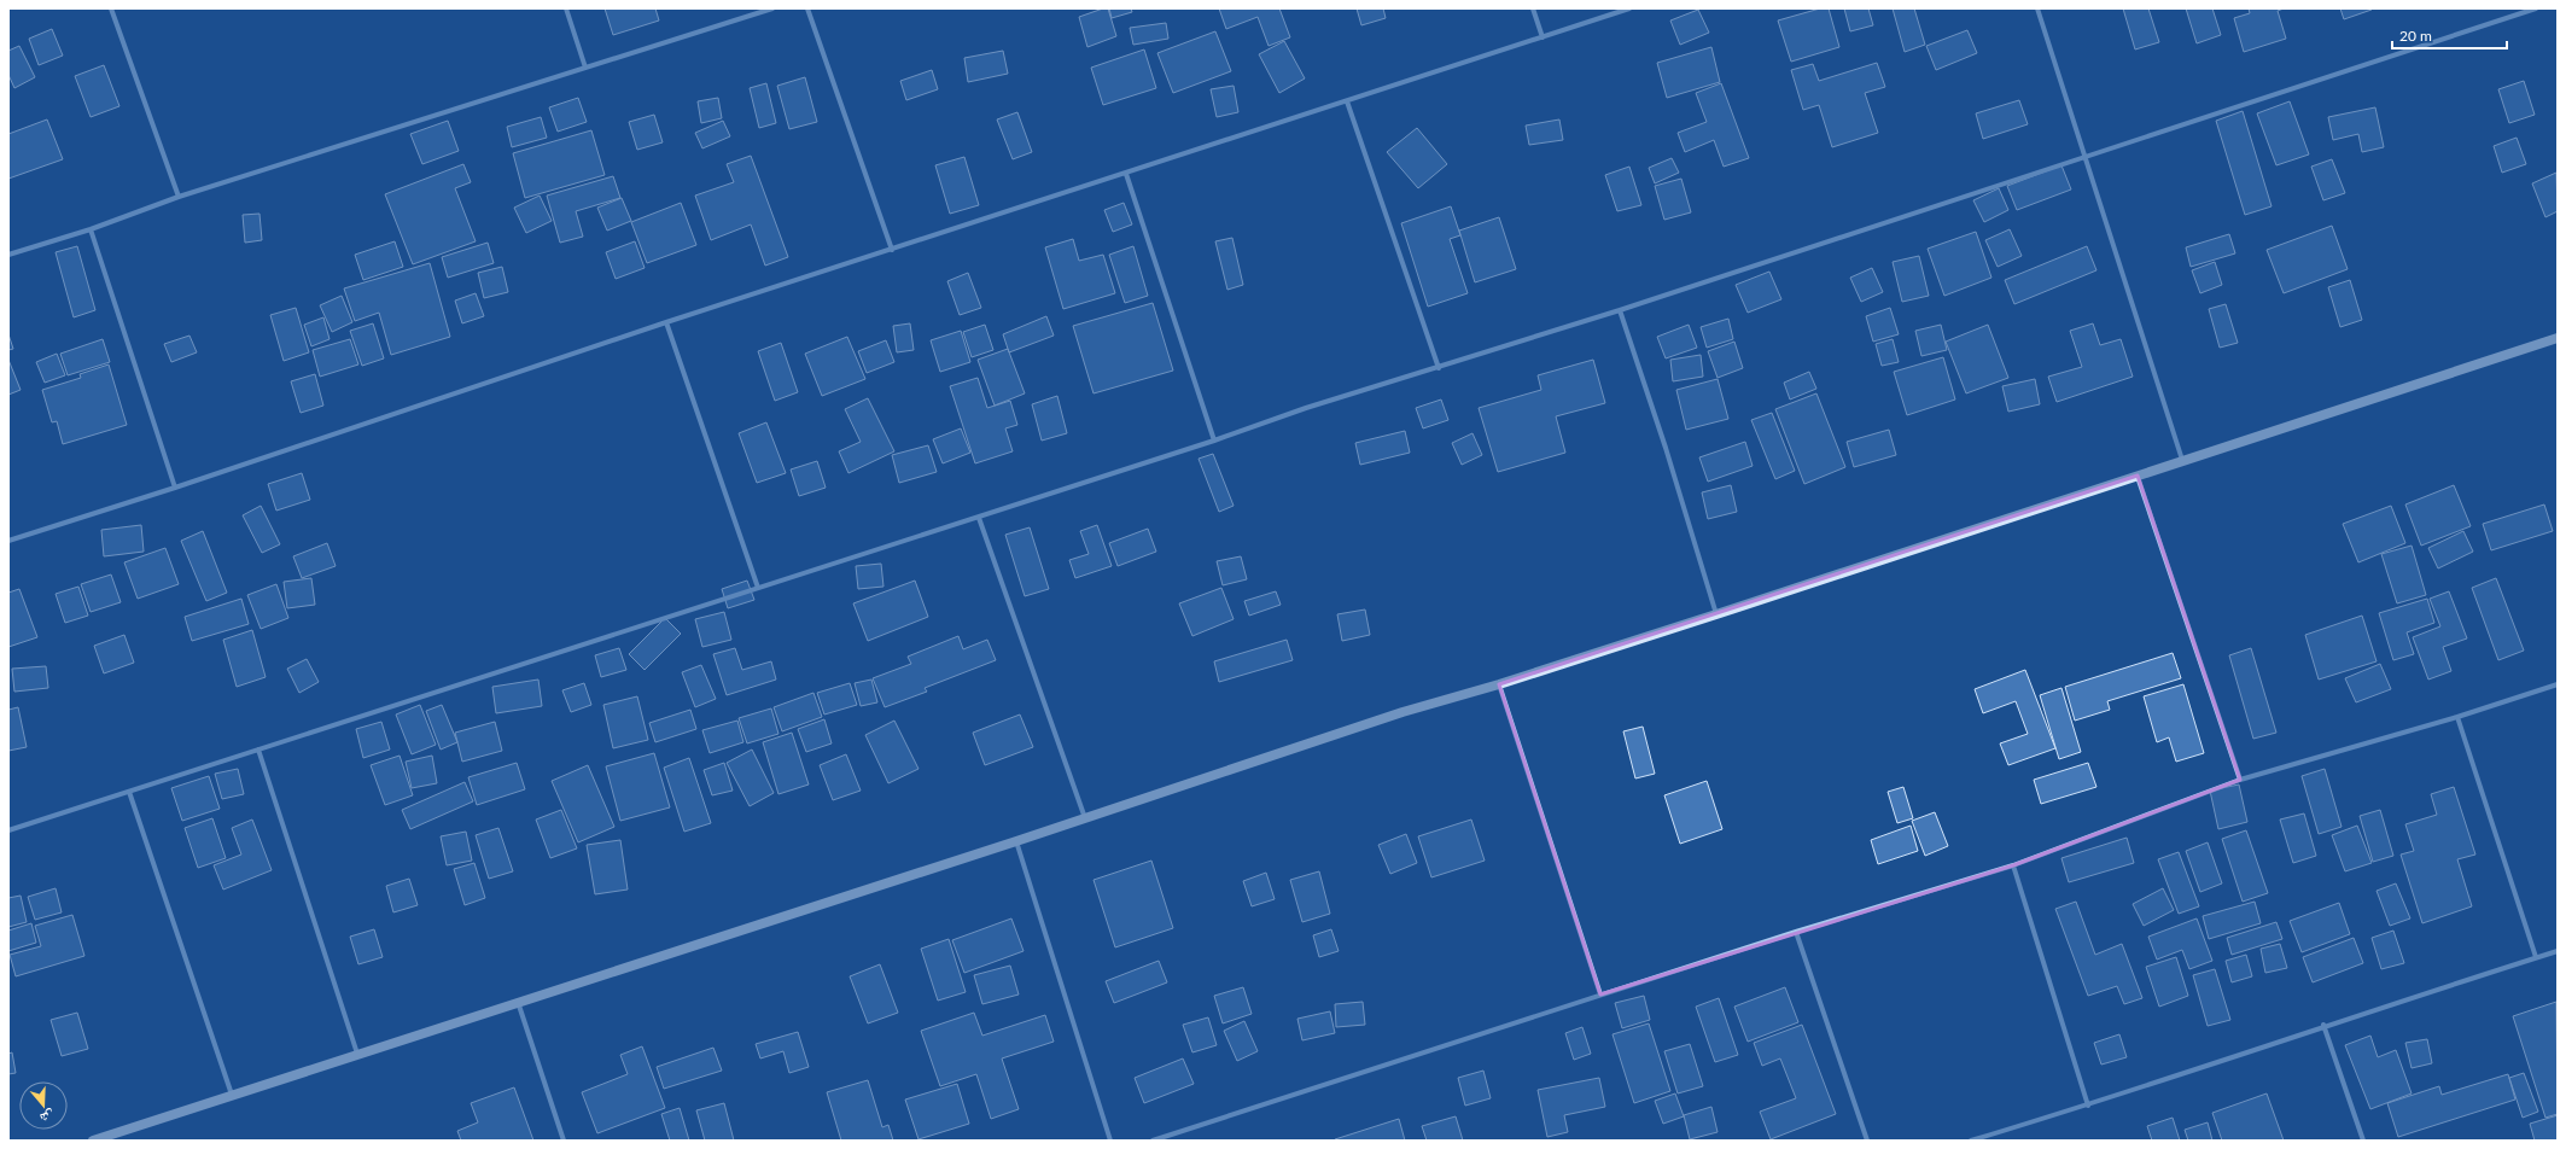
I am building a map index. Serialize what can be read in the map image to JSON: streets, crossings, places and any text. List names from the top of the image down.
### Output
{
  "scale_bar": "20 m",
  "north": "bottom"
}
